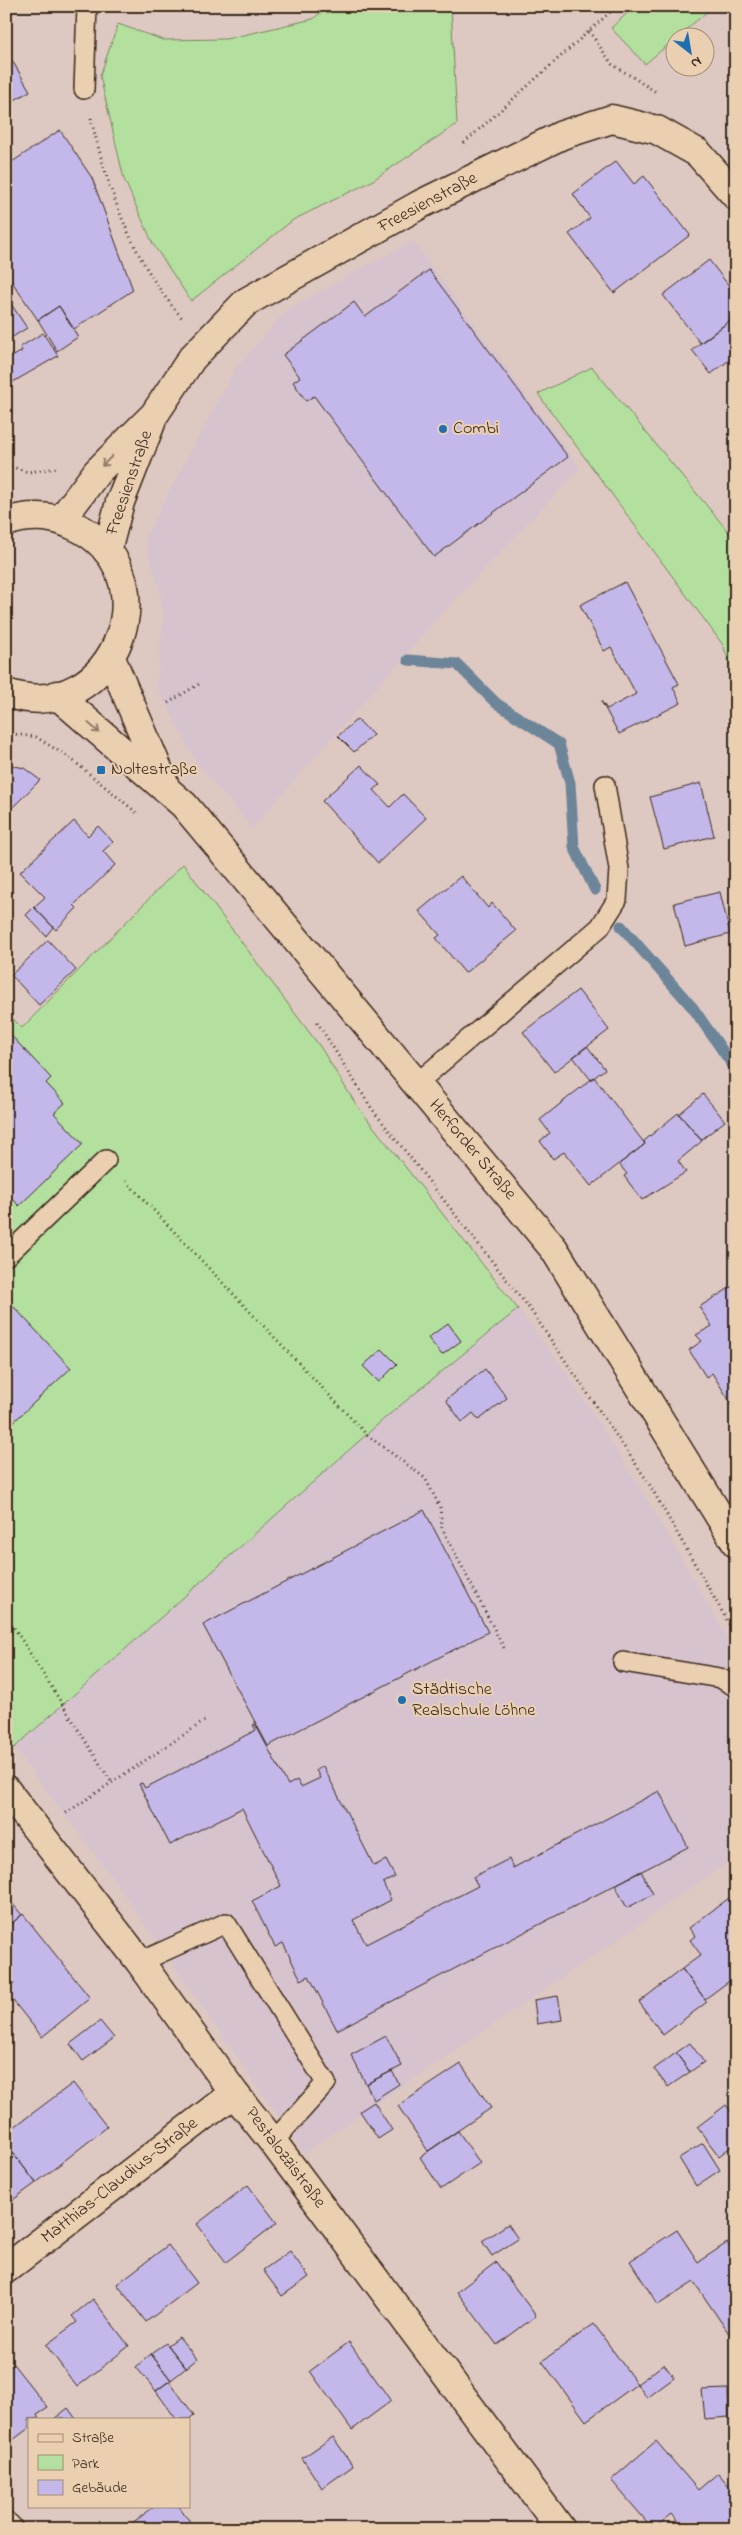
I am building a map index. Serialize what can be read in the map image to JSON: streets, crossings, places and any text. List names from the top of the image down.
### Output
{
  "streets": {
    "street": [
      "Freesienstraße",
      "Herforder Straße",
      "Pestalozzistraße",
      "Matthias-Claudius-Straße"
    ]
  },
  "crossings": [
    ["Pestalozzistraße", "Matthias-Claudius-Straße"]
  ],
  "places": {
    "other": ["Combi", "Städtische Realschule Löhne"],
    "transit": ["Noltestraße"]
  },
  "legend": ["Straße", "Park", "Gebäude"],
  "north": "bottom right"
}
